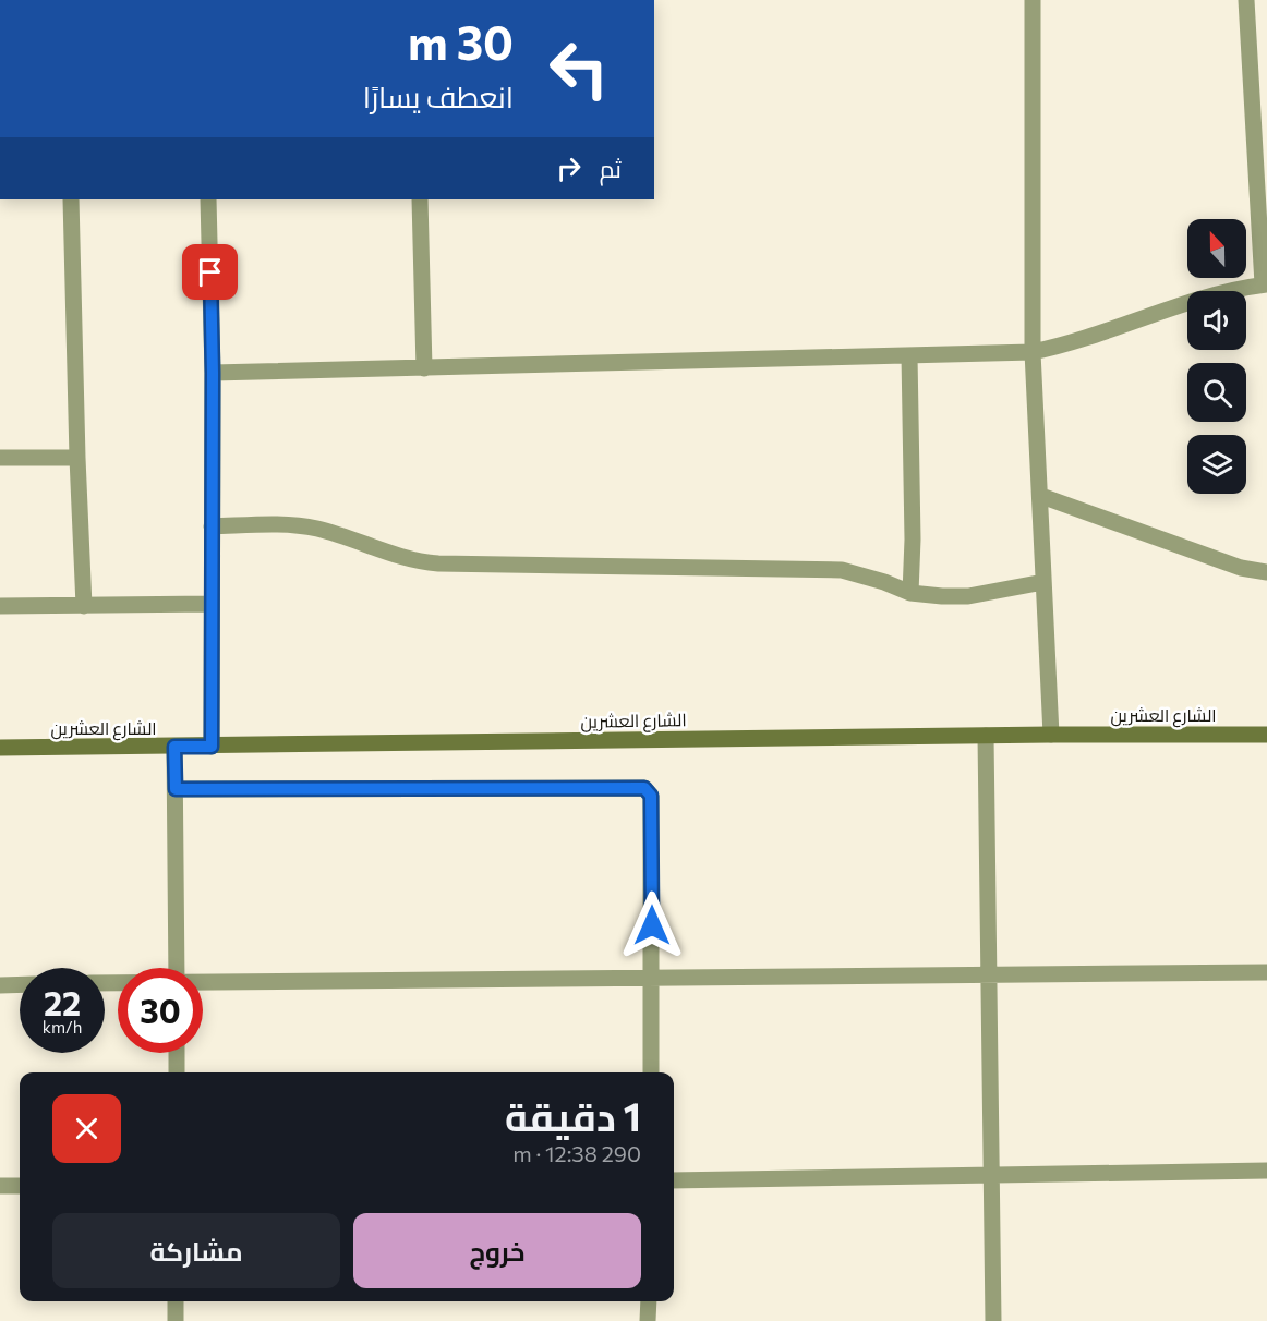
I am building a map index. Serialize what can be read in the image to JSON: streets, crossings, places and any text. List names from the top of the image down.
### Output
{
  "streets": {
    "street": ["الشارع العشرين"]
  },
  "north": "top",
  "page": {
    "turn": ["30 m", "انعطف يسارًا"],
    "then": "ثم",
    "speed": "22 km/h",
    "limit": "30",
    "heading": ["1 دقيقة", "290 m · 12:38"],
    "buttons": ["خروج", "مشاركة"]
  }
}
